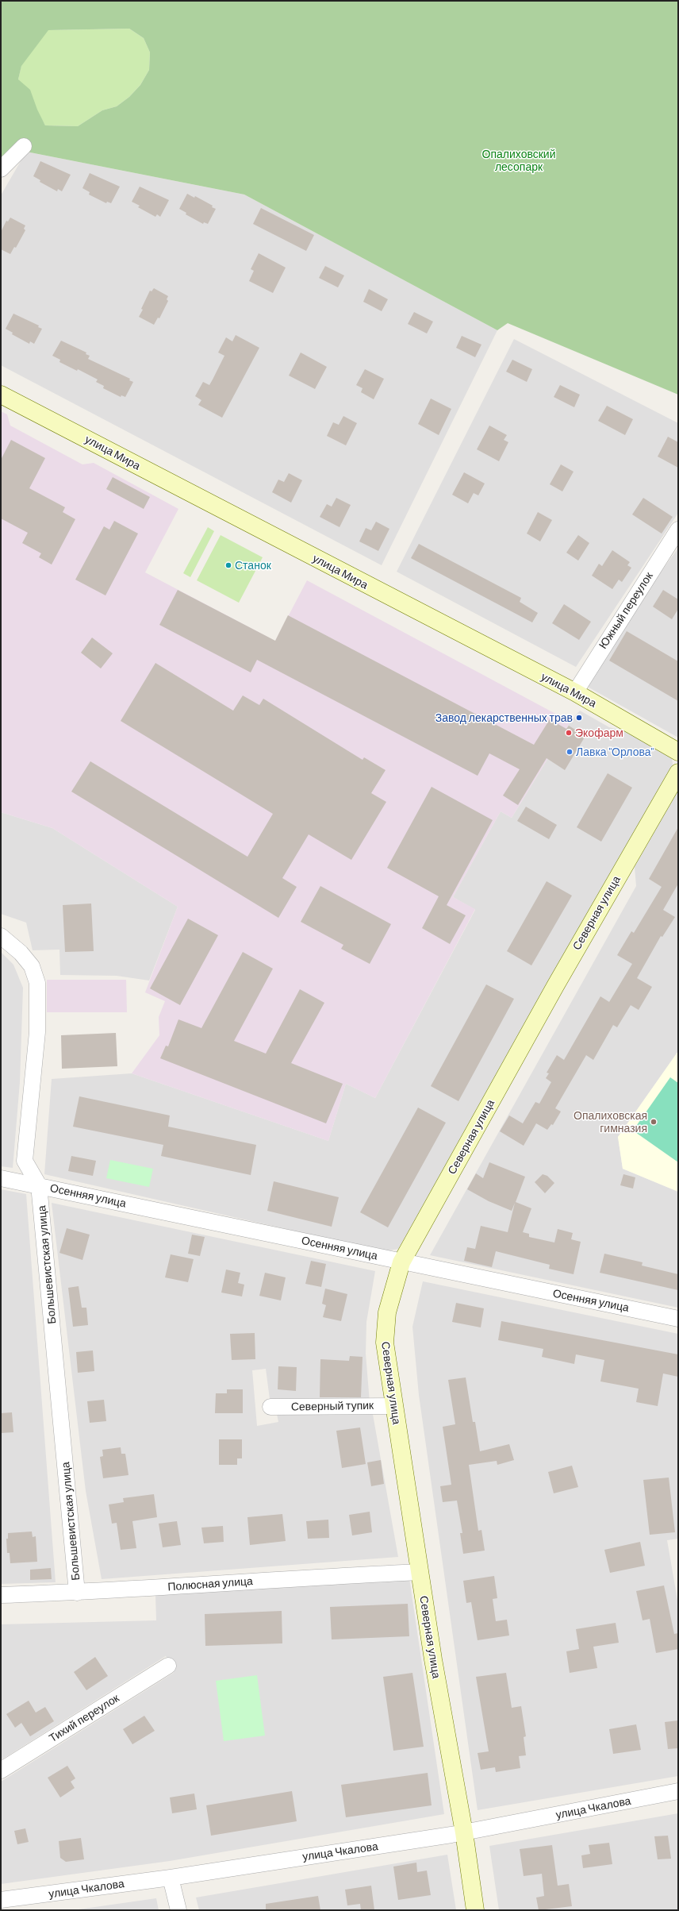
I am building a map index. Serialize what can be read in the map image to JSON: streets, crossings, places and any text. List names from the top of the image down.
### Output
{
  "streets": {
    "street": [
      "улица Мира",
      "Южный переулок",
      "Северная улица",
      "Осенняя улица",
      "Большевистская улица",
      "Северный тупик",
      "Полюсная улица",
      "Тихий переулок",
      "улица Чкалова"
    ]
  },
  "crossings": [
    ["улица Мира", "Южный переулок"],
    ["Северная улица", "Осенняя улица"],
    ["Северная улица", "Северный тупик"],
    ["Северная улица", "Полюсная улица"],
    ["Северная улица", "улица Чкалова"],
    ["Осенняя улица", "Большевистская улица"],
    ["Большевистская улица", "Полюсная улица"]
  ],
  "parks": ["Опалиховский лесопарк"],
  "places": [
    "Станок",
    "Завод лекарственных трав",
    "Экофарм",
    "Лавка \"Орлова\"",
    "Опалиховская гимназия"
  ]
}
